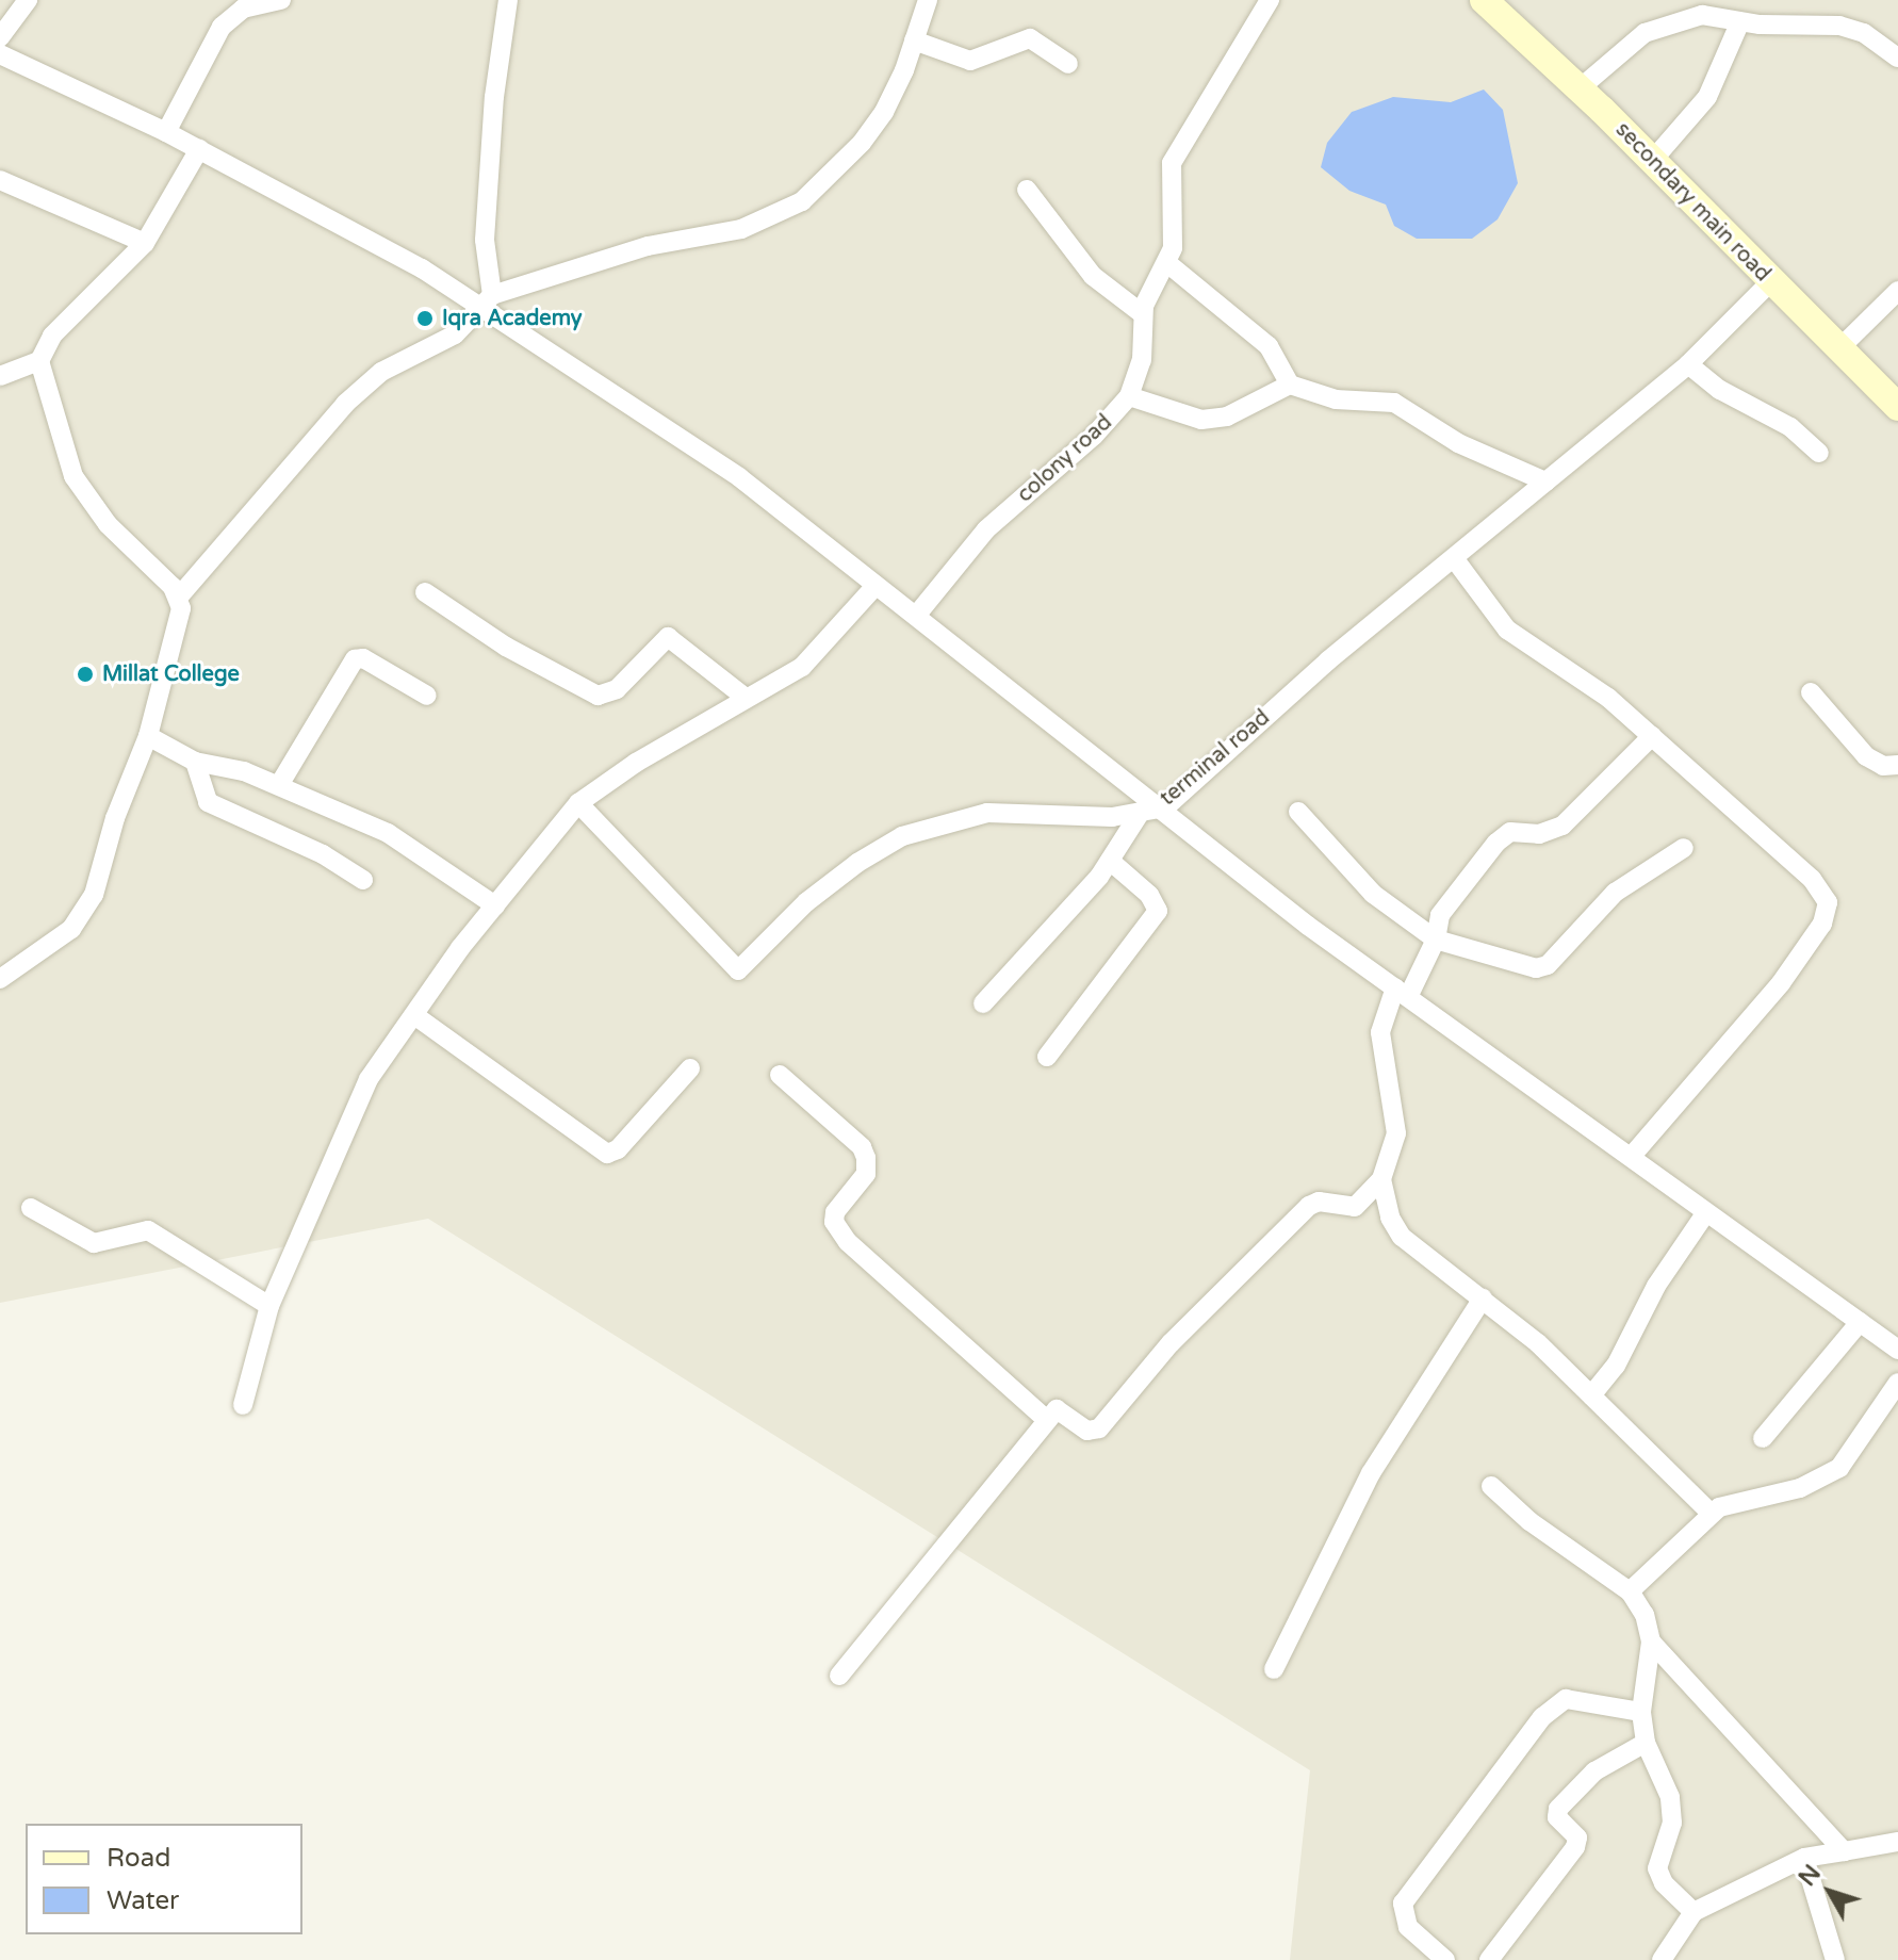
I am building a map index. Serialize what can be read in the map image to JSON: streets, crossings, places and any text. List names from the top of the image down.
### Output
{
  "streets": {
    "main road": ["secondary main road"],
    "street": ["colony road", "terminal road"]
  },
  "crossings": [
    ["secondary main road", "terminal road"]
  ],
  "places": ["Iqra Academy", "Millat College"],
  "legend": ["Road", "Water"],
  "north": "top left"
}
